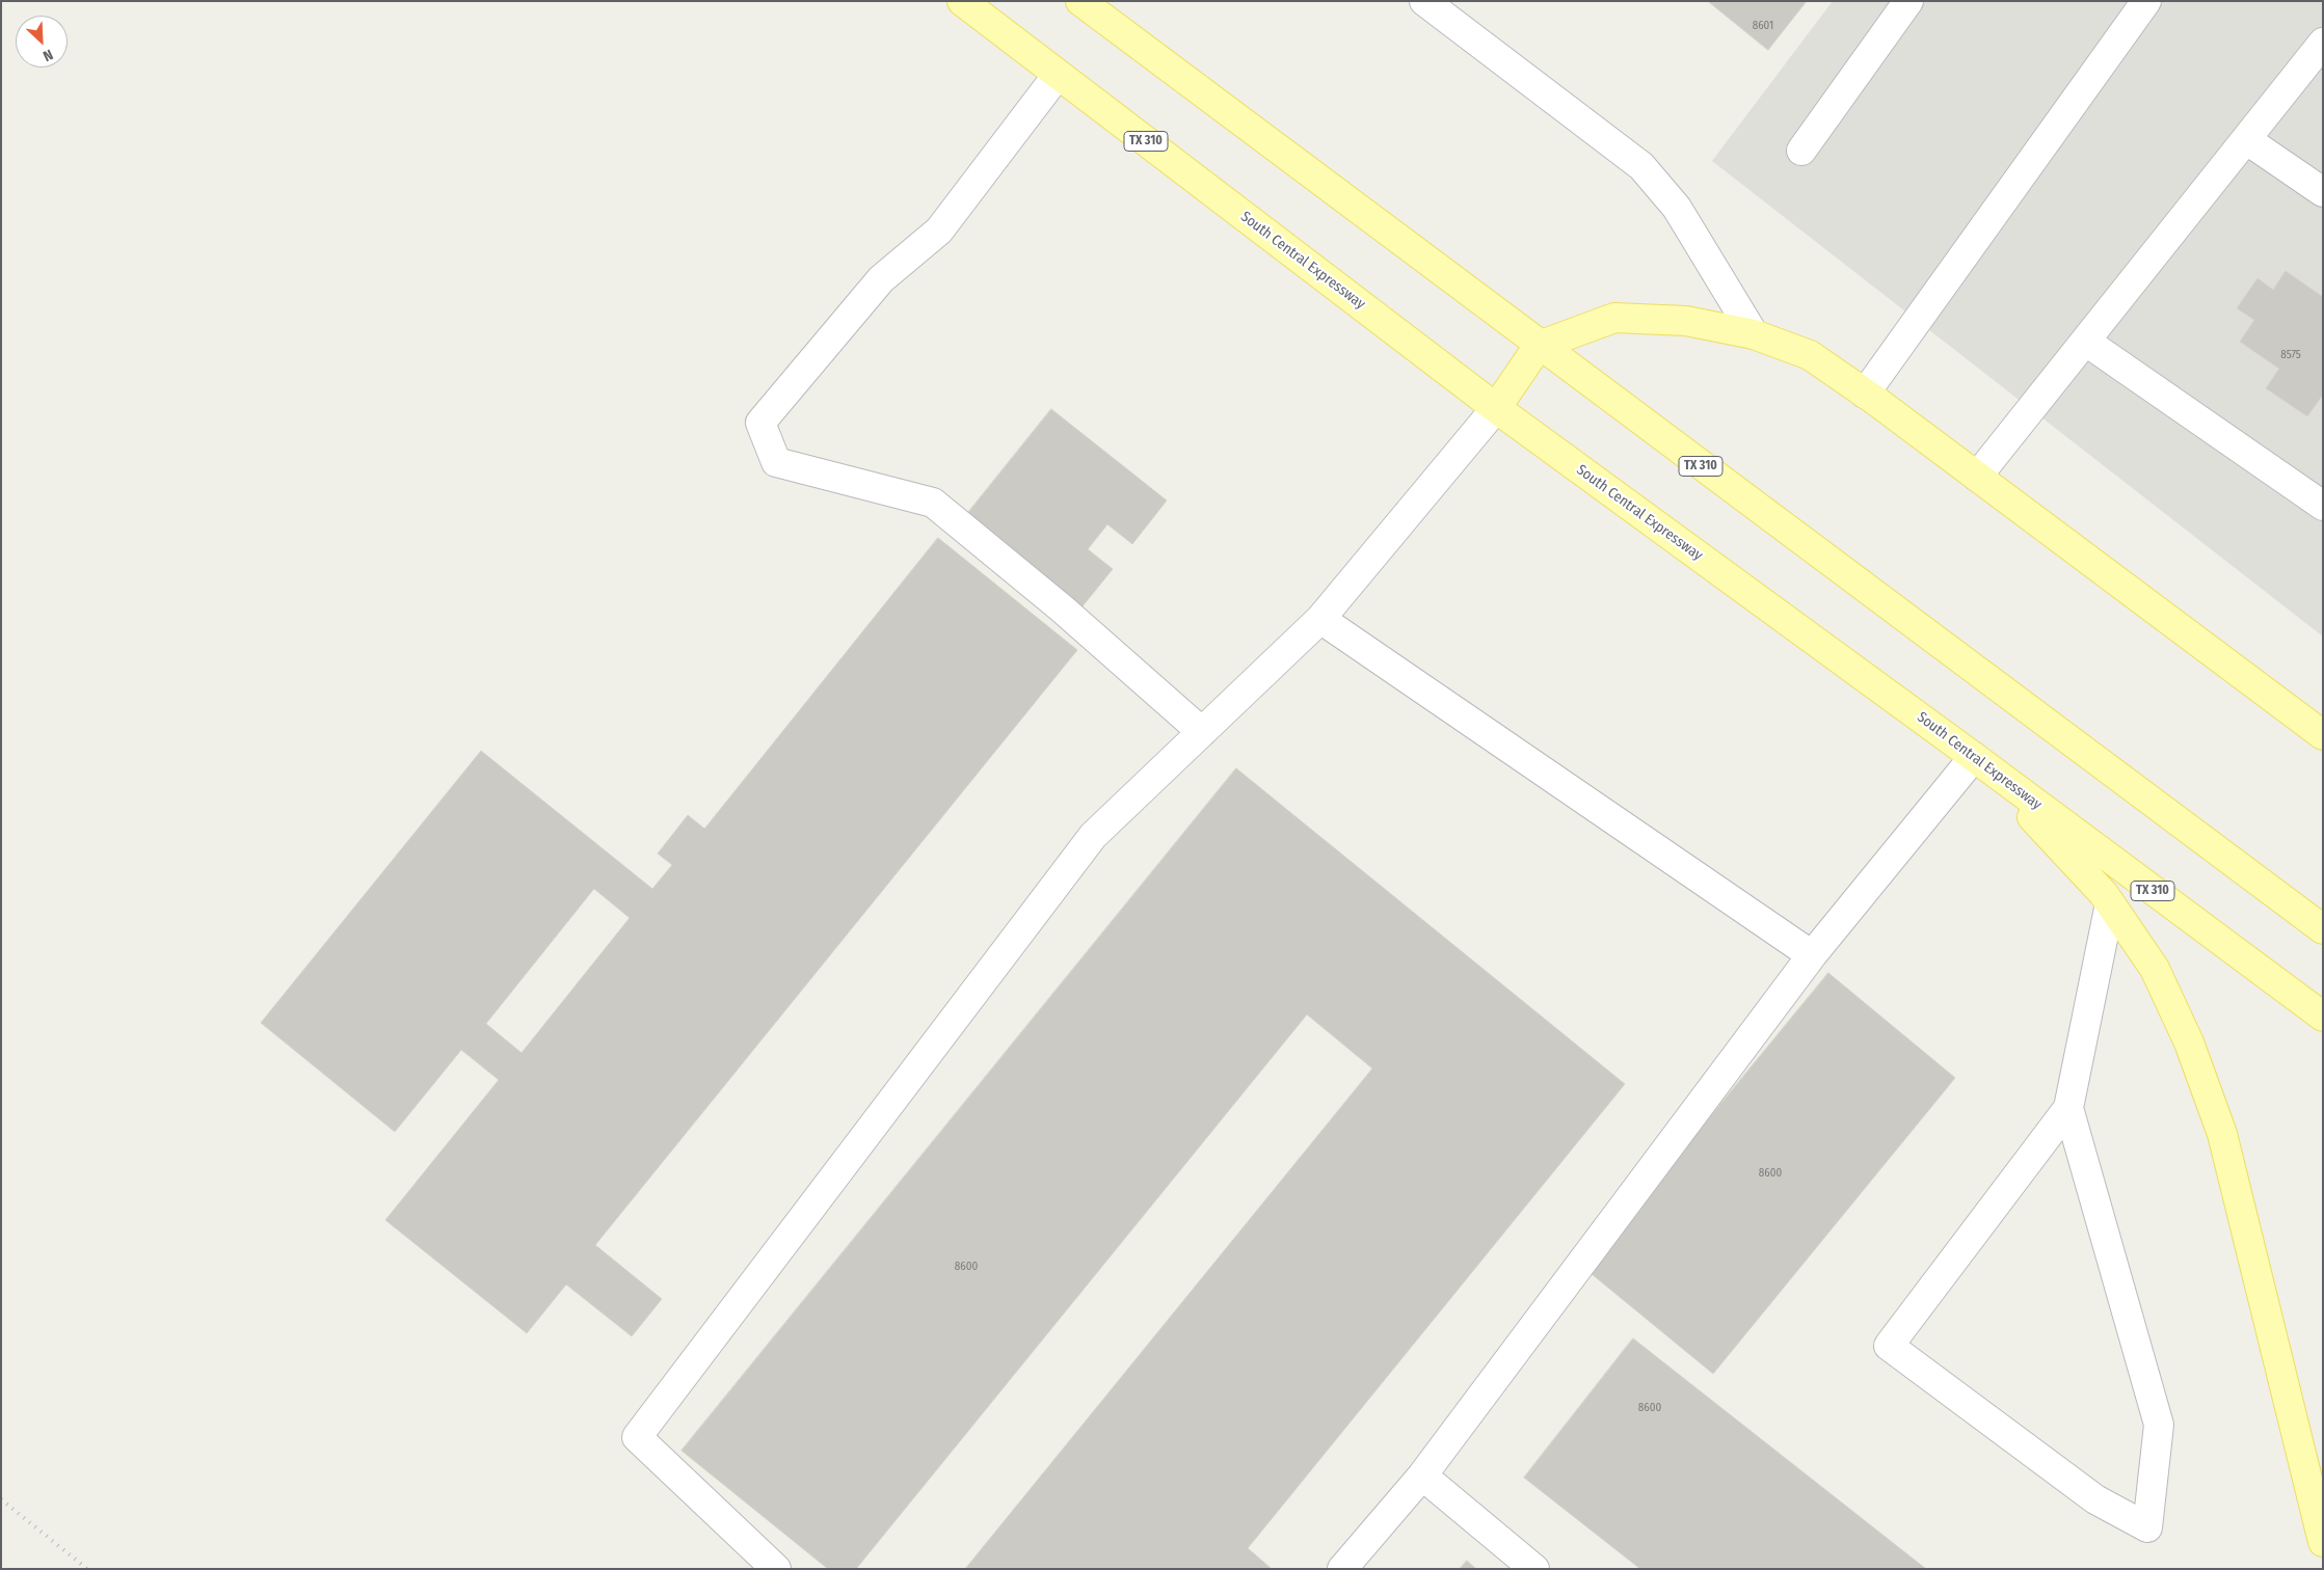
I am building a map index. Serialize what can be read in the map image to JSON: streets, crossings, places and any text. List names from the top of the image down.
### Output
{
  "streets": {
    "main road": ["TX 310", "South Central Expressway"]
  },
  "house_numbers": [
    "8601",
    "8575",
    "8600",
    "8600",
    "8600"
  ],
  "north": "bottom right"
}
